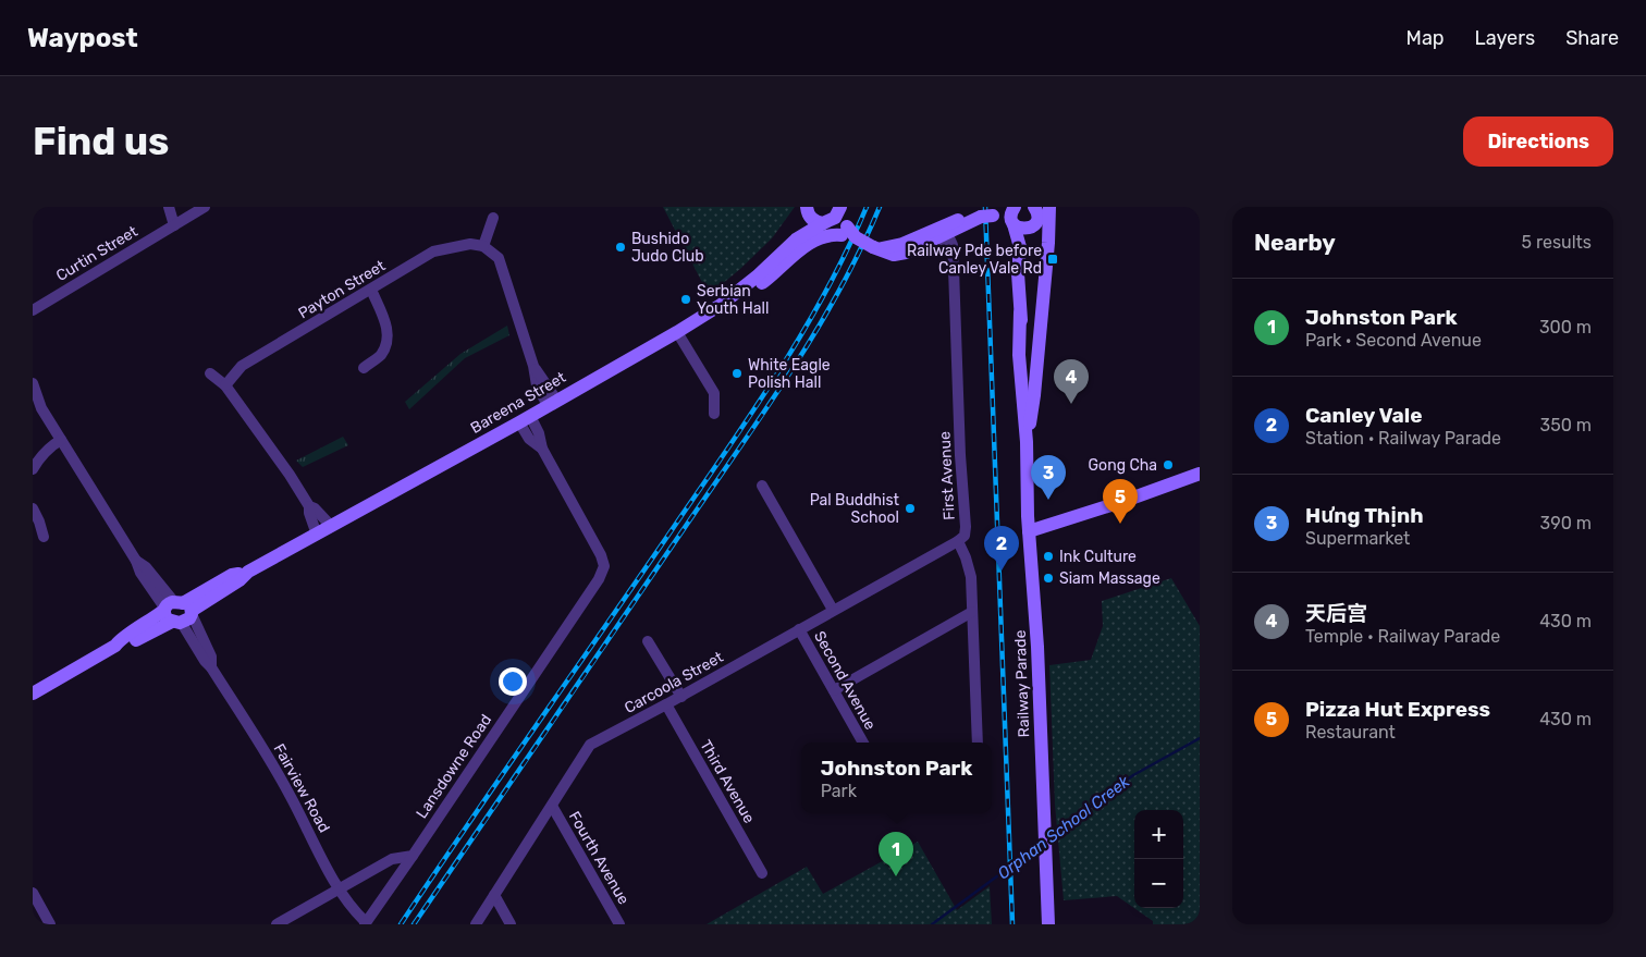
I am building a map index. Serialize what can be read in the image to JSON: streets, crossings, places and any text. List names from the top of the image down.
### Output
{
  "streets": {
    "main road": ["Bareena Street", "Railway Parade"],
    "street": [
      "Curtin Street",
      "Payton Street",
      "First Avenue",
      "Second Avenue",
      "Carcoola Street",
      "Lansdowne Road",
      "Third Avenue",
      "Fairview Road",
      "Fourth Avenue"
    ]
  },
  "crossings": [
    ["Bareena Street", "Lansdowne Road"],
    ["Bareena Street", "Fairview Road"],
    ["First Avenue", "Carcoola Street"],
    ["Second Avenue", "Carcoola Street"],
    ["Carcoola Street", "Third Avenue"],
    ["Carcoola Street", "Fourth Avenue"],
    ["Lansdowne Road", "Fairview Road"]
  ],
  "water": ["Orphan School Creek"],
  "places": {
    "other": [
      "Bushido Judo Club",
      "Serbian Youth Hall",
      "White Eagle Polish Hall",
      "Gong Cha",
      "Pal Buddhist School",
      "Ink Culture",
      "Siam Massage"
    ],
    "transit": ["Railway Pde before Canley Vale Rd"]
  },
  "page": {
    "header": "Waypost",
    "nav": ["Map", "Layers", "Share"],
    "buttons": "Directions",
    "title": "Find us",
    "heading": ["Nearby", "5 results"],
    "list": [
      {
        "mark": "1",
        "name": "Johnston Park",
        "note": "Park · Second Avenue",
        "value": "300 m"
      },
      {
        "mark": "2",
        "name": "Canley Vale",
        "note": "Station · Railway Parade",
        "value": "350 m"
      },
      {
        "mark": "3",
        "name": "Hưng Thịnh",
        "note": "Supermarket",
        "value": "390 m"
      },
      {
        "mark": "4",
        "name": "天后宫",
        "note": "Temple · Railway Parade",
        "value": "430 m"
      },
      {
        "mark": "5",
        "name": "Pizza Hut Express",
        "note": "Restaurant",
        "value": "430 m"
      }
    ],
    "pins": [
      "4",
      "3",
      "5",
      "2",
      "1"
    ],
    "popup": ["Johnston Park", "Park"],
    "map_buttons": ["+", "−"]
  }
}
